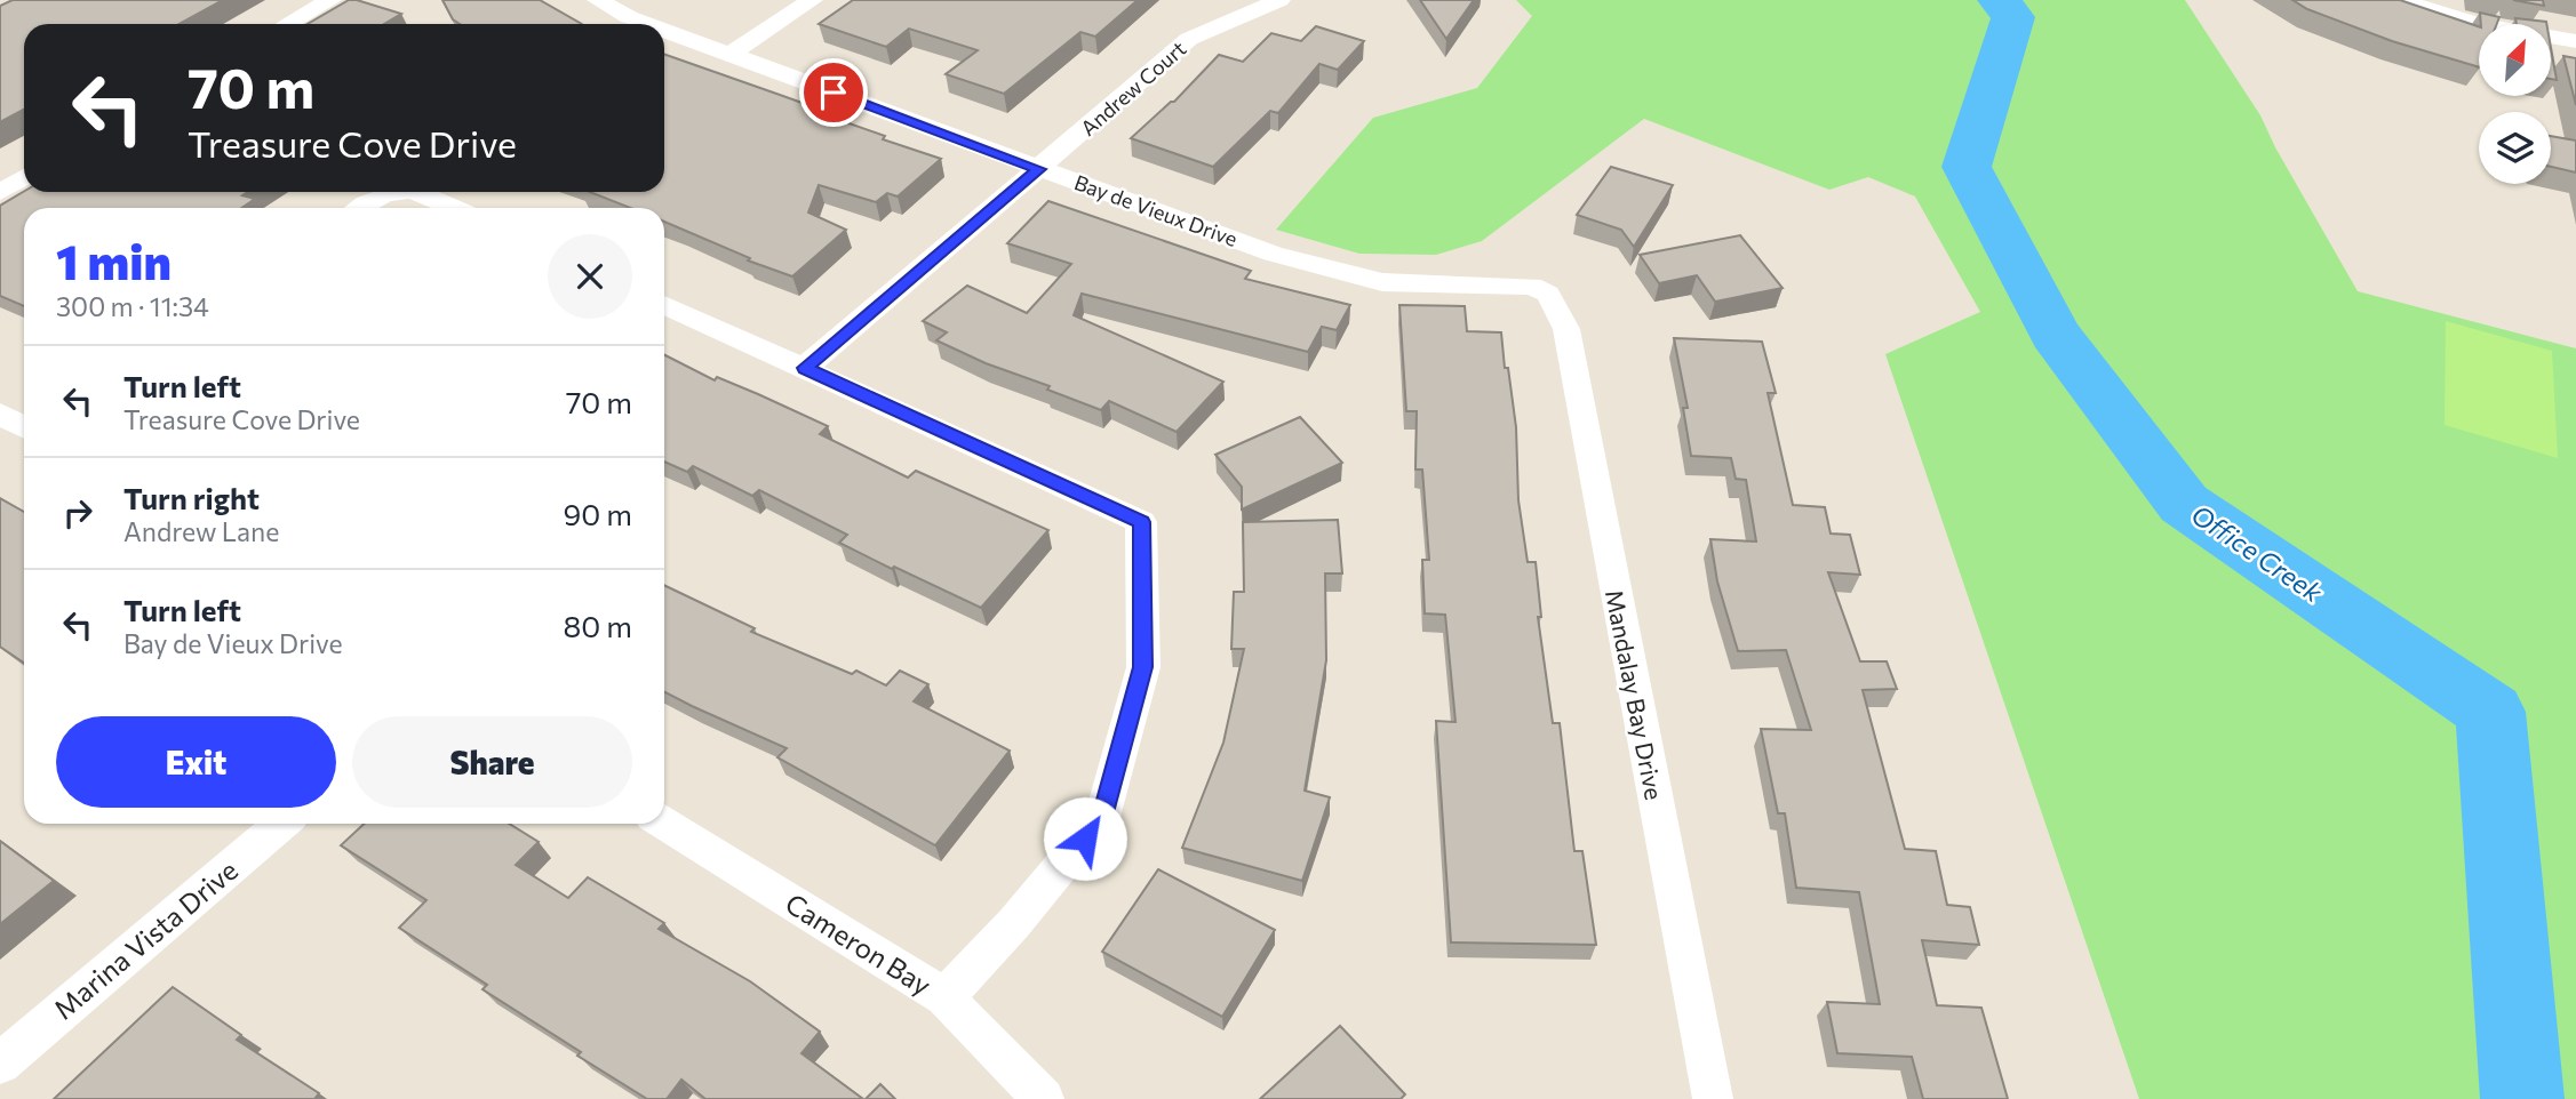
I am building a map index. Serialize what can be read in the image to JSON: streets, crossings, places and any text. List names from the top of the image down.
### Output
{
  "streets": {
    "street": [
      "Andrew Court",
      "Bay de Vieux Drive",
      "Mandalay Bay Drive",
      "Marina Vista Drive",
      "Cameron Bay"
    ]
  },
  "crossings": [
    ["Andrew Court", "Bay de Vieux Drive"],
    ["Bay de Vieux Drive", "Mandalay Bay Drive"]
  ],
  "water": ["Office Creek"],
  "north": "top right",
  "page": {
    "turn": ["70 m", "Treasure Cove Drive"],
    "heading": ["1 min", "300 m · 11:34"],
    "list": [
      {
        "name": "Turn left",
        "note": "Treasure Cove Drive",
        "value": "70 m"
      },
      {
        "name": "Turn right",
        "note": "Andrew Lane",
        "value": "90 m"
      },
      {
        "name": "Turn left",
        "note": "Bay de Vieux Drive",
        "value": "80 m"
      }
    ],
    "buttons": ["Exit", "Share"]
  }
}
